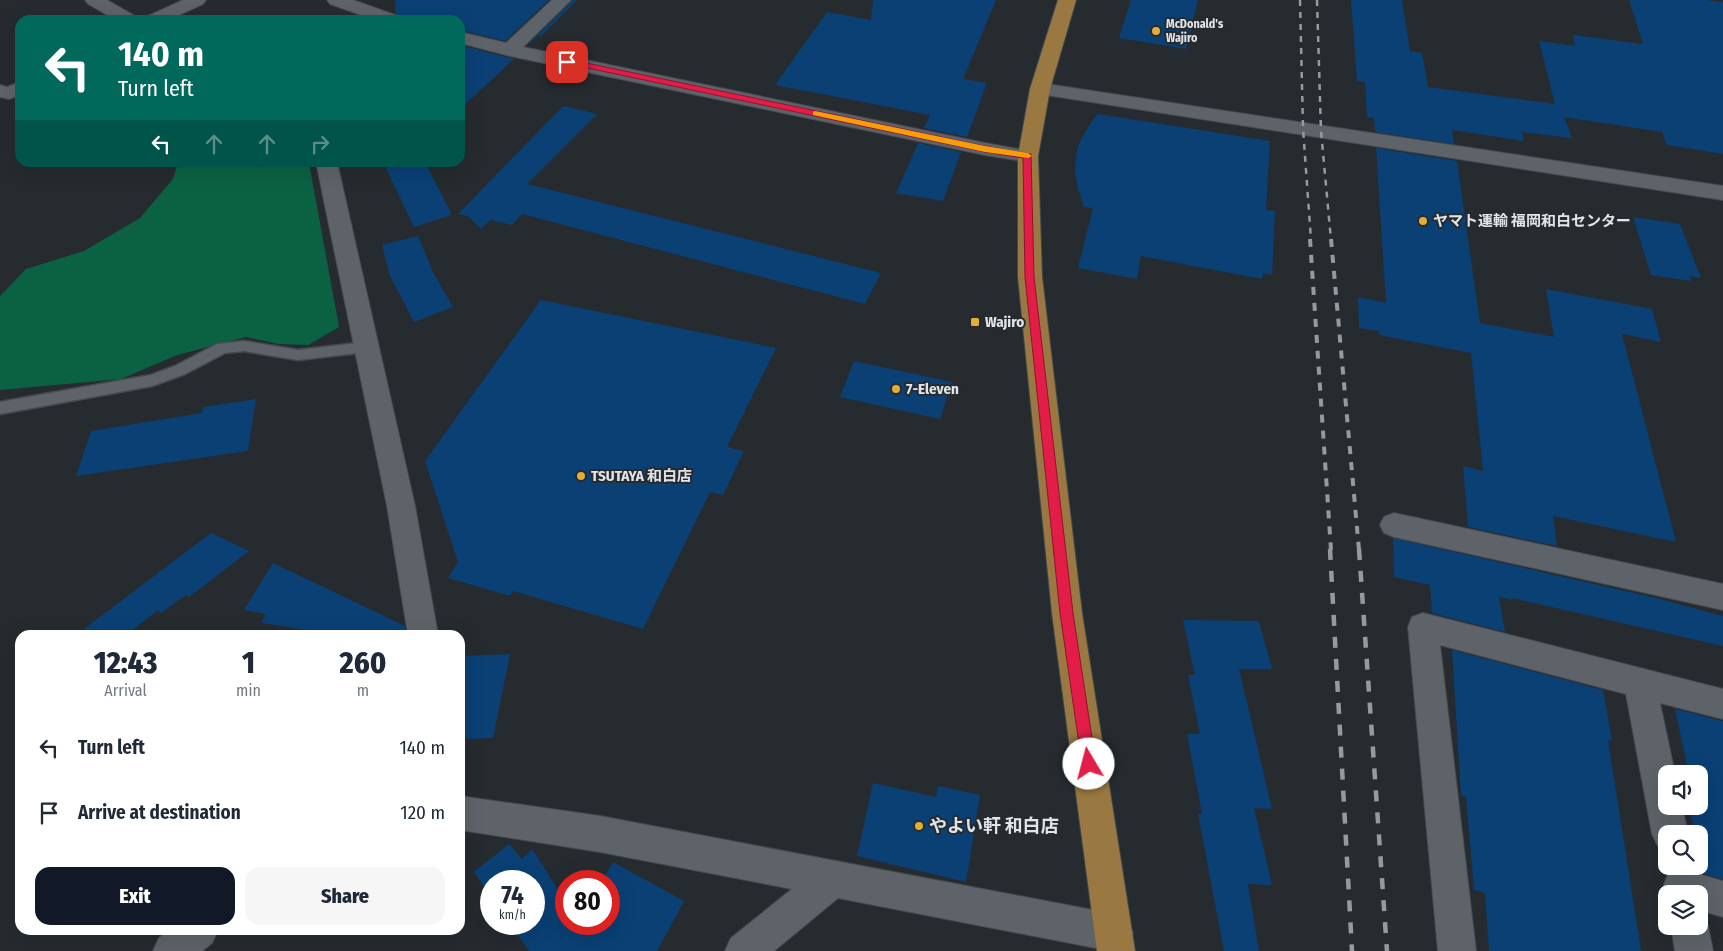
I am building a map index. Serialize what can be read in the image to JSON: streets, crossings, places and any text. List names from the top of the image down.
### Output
{
  "places": {
    "other": [
      "McDonald's Wajiro",
      "ヤマト運輸 福岡和白センター",
      "7-Eleven",
      "TSUTAYA 和白店",
      "やよい軒 和白店"
    ],
    "transit": ["Wajiro"]
  },
  "page": {
    "turn": ["140 m", "Turn left"],
    "eta": [
      "12:43",
      "Arrival",
      "1",
      "min",
      "260",
      "m"
    ],
    "list": [
      {
        "name": "Turn left",
        "value": "140 m"
      },
      {
        "name": "Arrive at destination",
        "value": "120 m"
      }
    ],
    "buttons": ["Exit", "Share"],
    "speed": "74 km/h",
    "limit": "80"
  }
}
